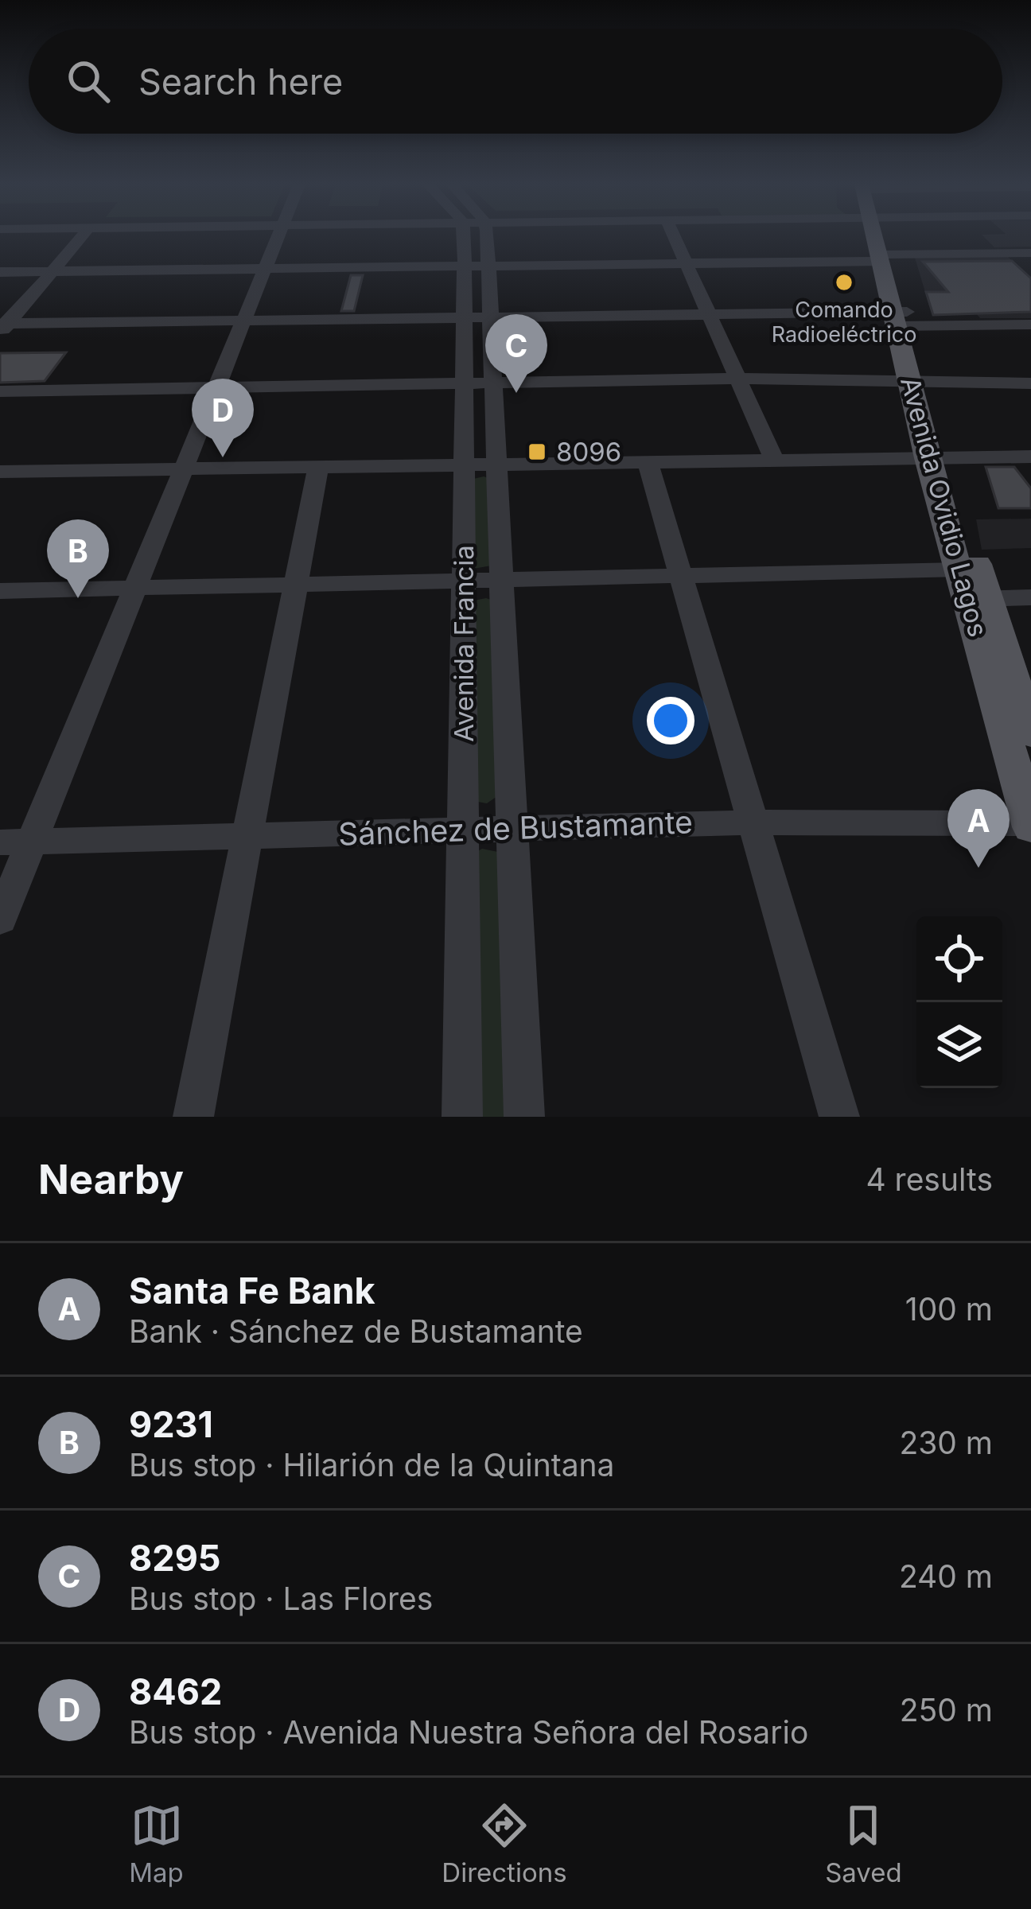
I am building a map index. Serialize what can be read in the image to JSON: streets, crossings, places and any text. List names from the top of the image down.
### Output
{
  "streets": {
    "main road": ["Avenida Ovidio Lagos"],
    "street": ["Avenida Francia", "Sánchez de Bustamante"]
  },
  "crossings": [
    ["Avenida Ovidio Lagos", "Sánchez de Bustamante"],
    ["Avenida Francia", "Sánchez de Bustamante"]
  ],
  "places": {
    "other": ["Comando Radioeléctrico"],
    "transit": ["8096"]
  },
  "page": {
    "search": "Search here",
    "pins": [
      "C",
      "D",
      "B",
      "A"
    ],
    "heading": ["Nearby", "4 results"],
    "list": [
      {
        "mark": "A",
        "name": "Santa Fe Bank",
        "note": "Bank · Sánchez de Bustamante",
        "value": "100 m"
      },
      {
        "mark": "B",
        "name": "9231",
        "note": "Bus stop · Hilarión de la Quintana",
        "value": "230 m"
      },
      {
        "mark": "C",
        "name": "8295",
        "note": "Bus stop · Las Flores",
        "value": "240 m"
      },
      {
        "mark": "D",
        "name": "8462",
        "note": "Bus stop · Avenida Nuestra Señora del Rosario",
        "value": "250 m"
      }
    ],
    "nav": ["Map", "Directions", "Saved"]
  }
}
